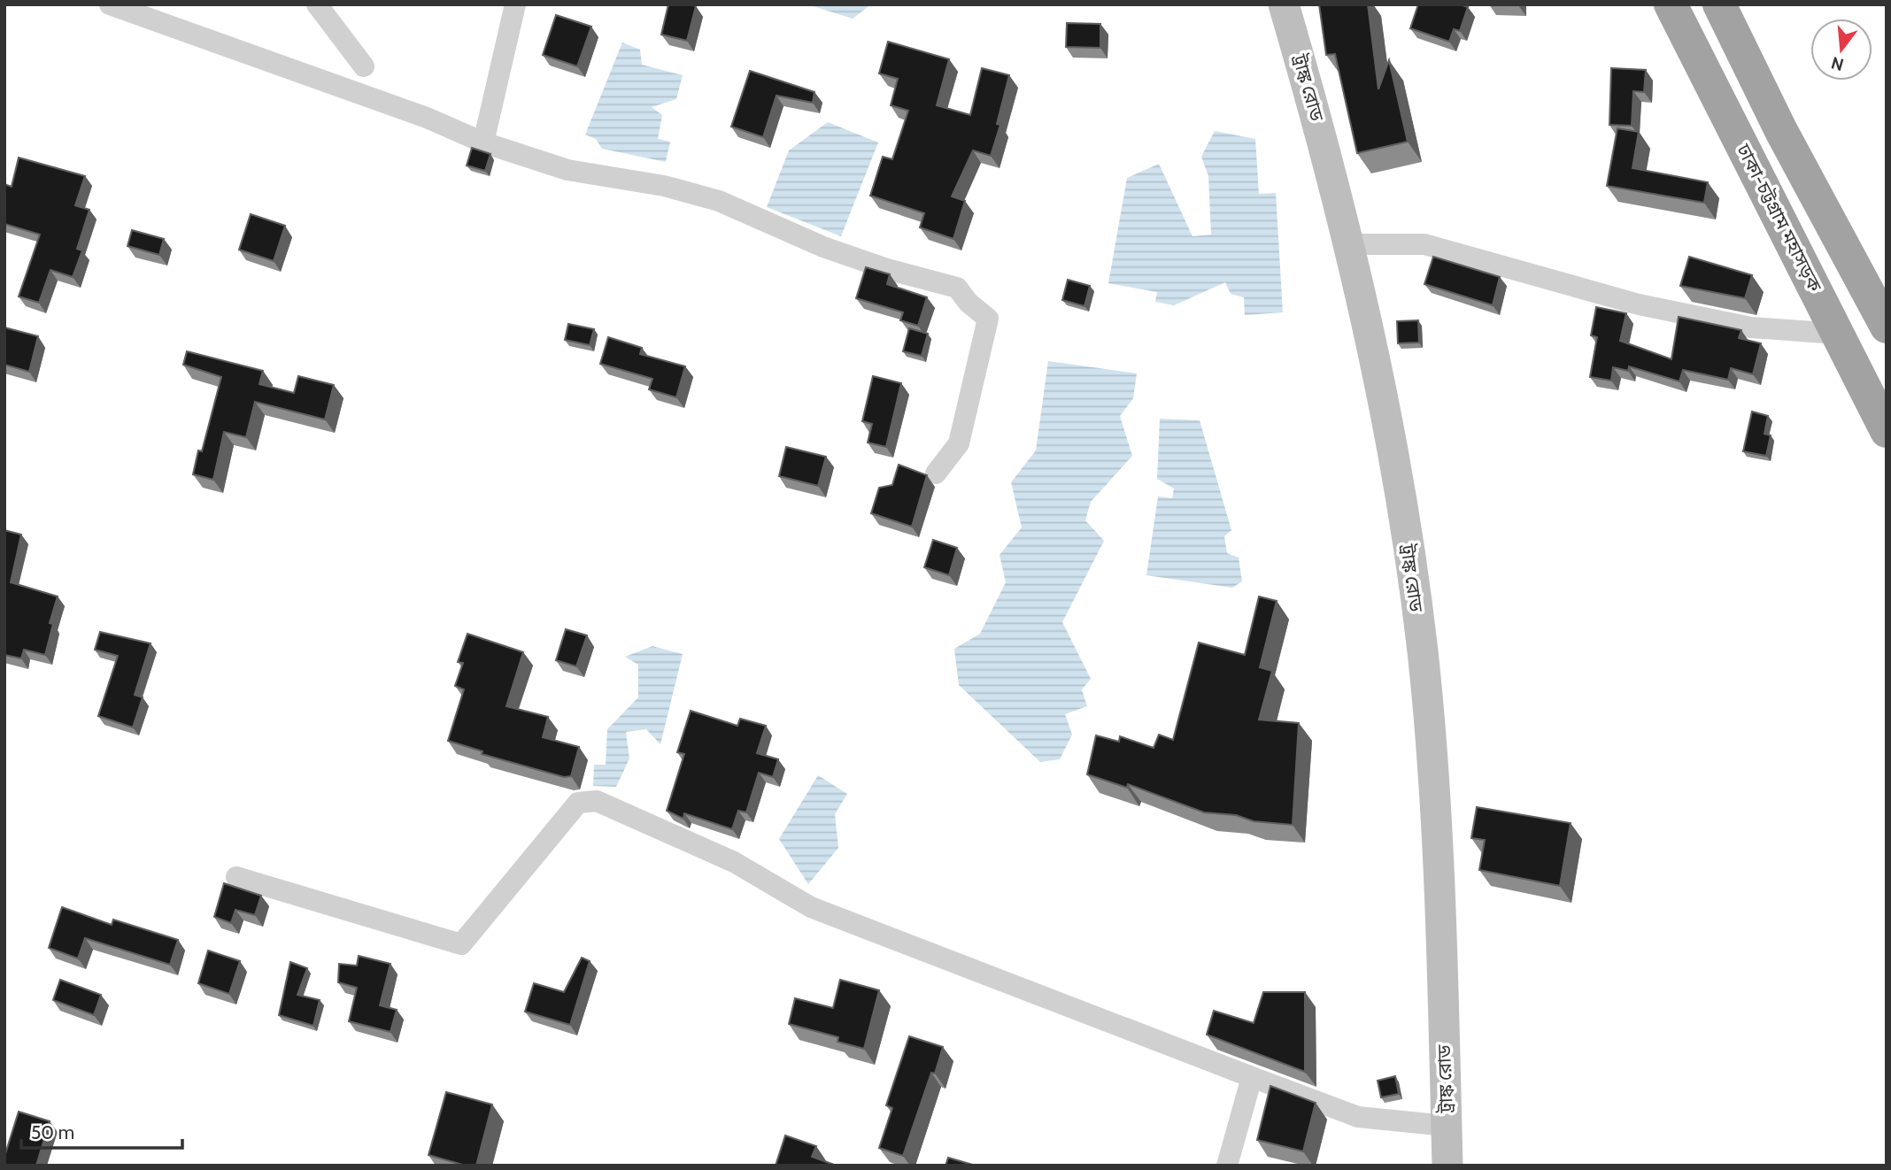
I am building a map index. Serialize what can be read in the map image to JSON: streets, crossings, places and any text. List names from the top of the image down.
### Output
{
  "streets": {
    "highway": ["ঢাকা-চট্টগ্রাম মহাসড়ক"],
    "main road": ["ট্রাঙ্ক রোড"]
  },
  "scale_bar": "50 m",
  "north": "bottom"
}
